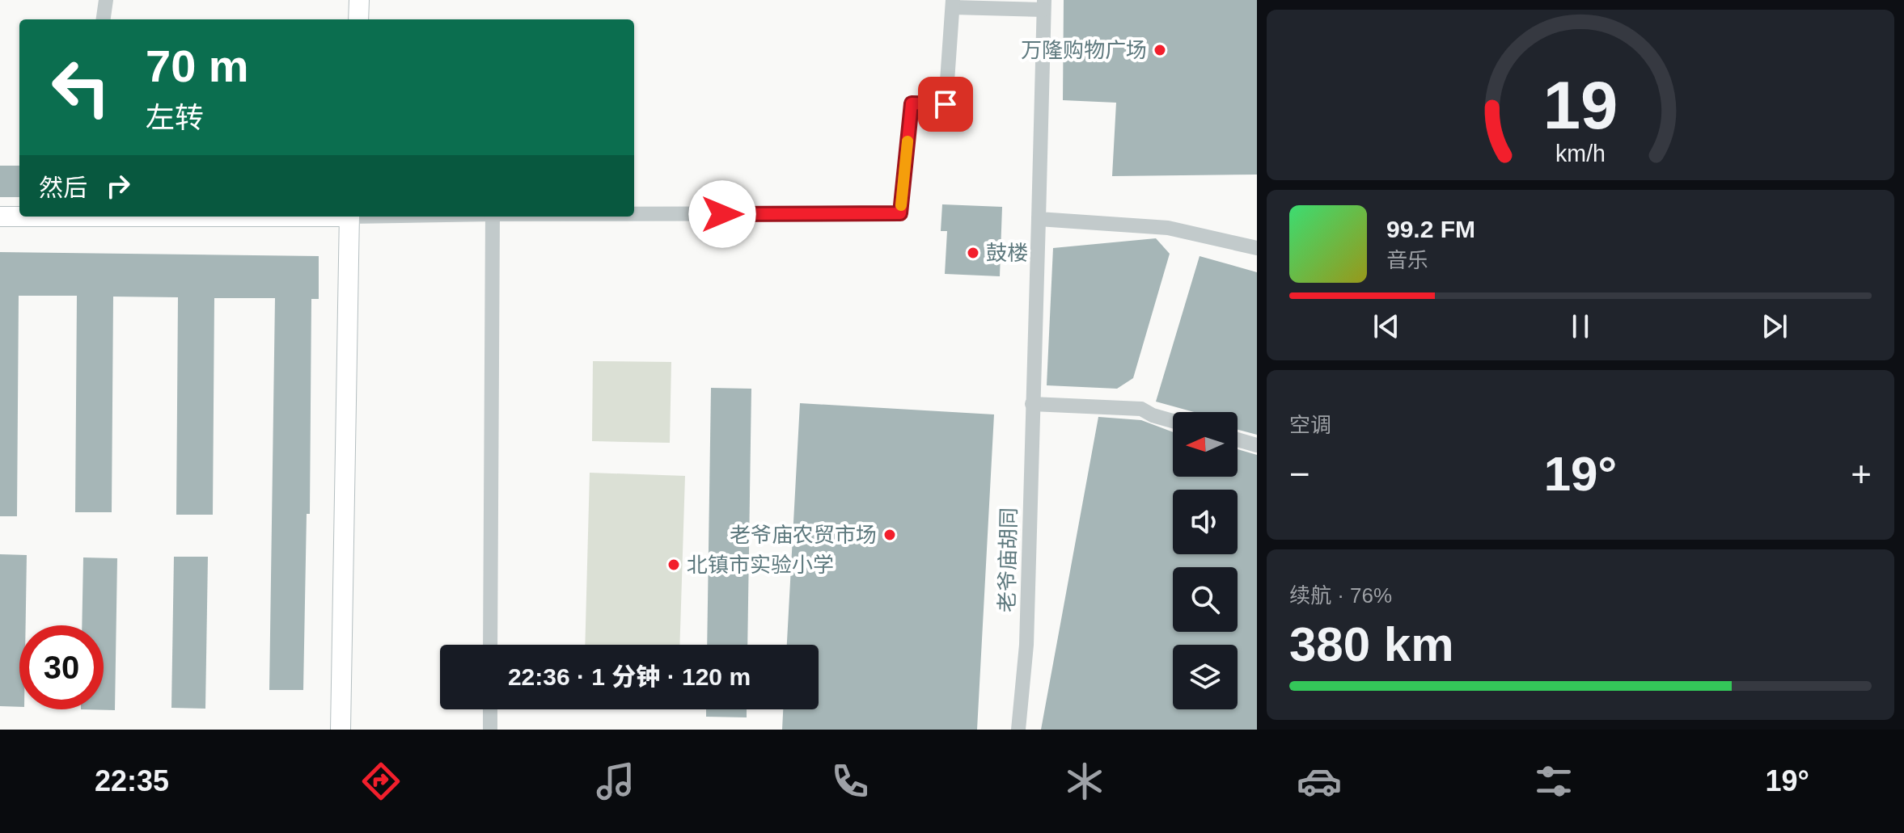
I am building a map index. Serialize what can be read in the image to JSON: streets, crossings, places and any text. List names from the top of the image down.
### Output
{
  "streets": {
    "street": ["老爷庙胡同"]
  },
  "places": [
    "万隆购物广场",
    "鼓楼",
    "老爷庙农贸市场",
    "北镇市实验小学"
  ],
  "north": "left",
  "page": {
    "turn": ["70 m", "左转"],
    "then": "然后",
    "song": ["99.2 FM", "音乐"],
    "tile": [
      "空调",
      ["续航 · 76%", "380 km"]
    ],
    "heat": ["−", "19°", "+"],
    "limit": "30",
    "trip": "22:36 · 1 分钟 · 120 m",
    "tabs": ["22:35", "19°"],
    "gauge": ["19", "km/h"]
  }
}
